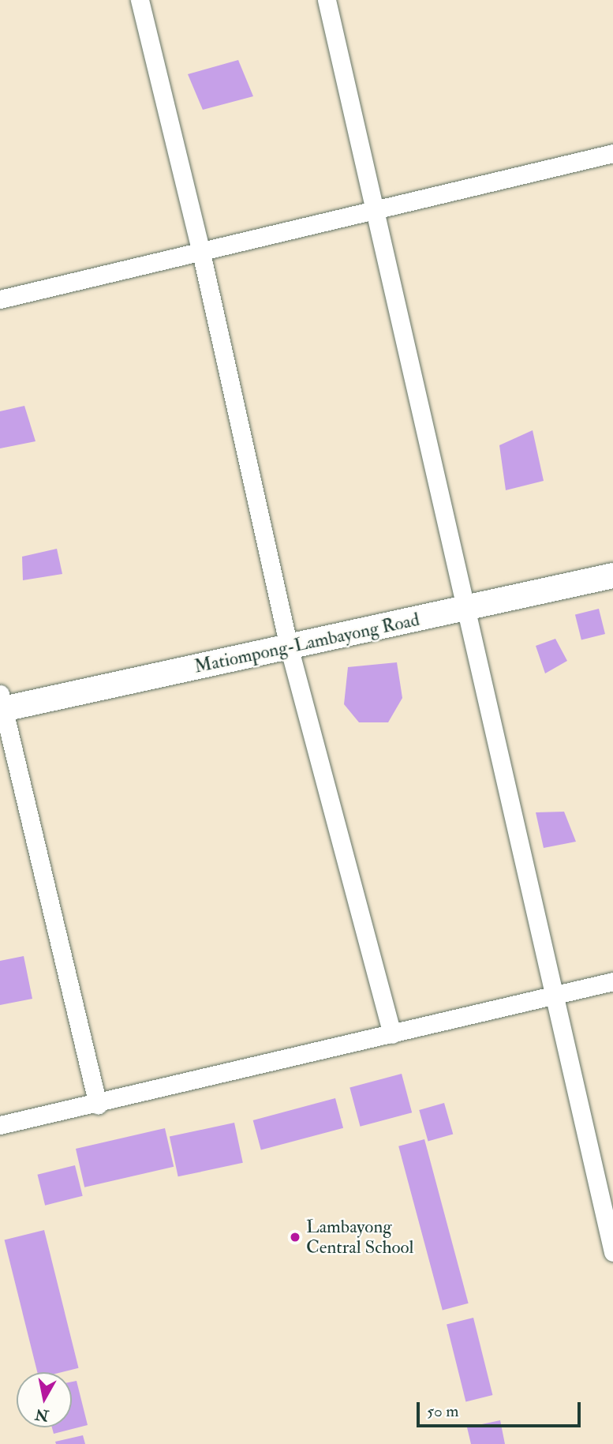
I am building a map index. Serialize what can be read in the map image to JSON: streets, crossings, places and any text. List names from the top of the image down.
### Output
{
  "streets": {
    "main road": ["Matiompong-Lambayong Road"]
  },
  "places": ["Lambayong Central School"],
  "scale_bar": "50 m",
  "north": "bottom"
}
